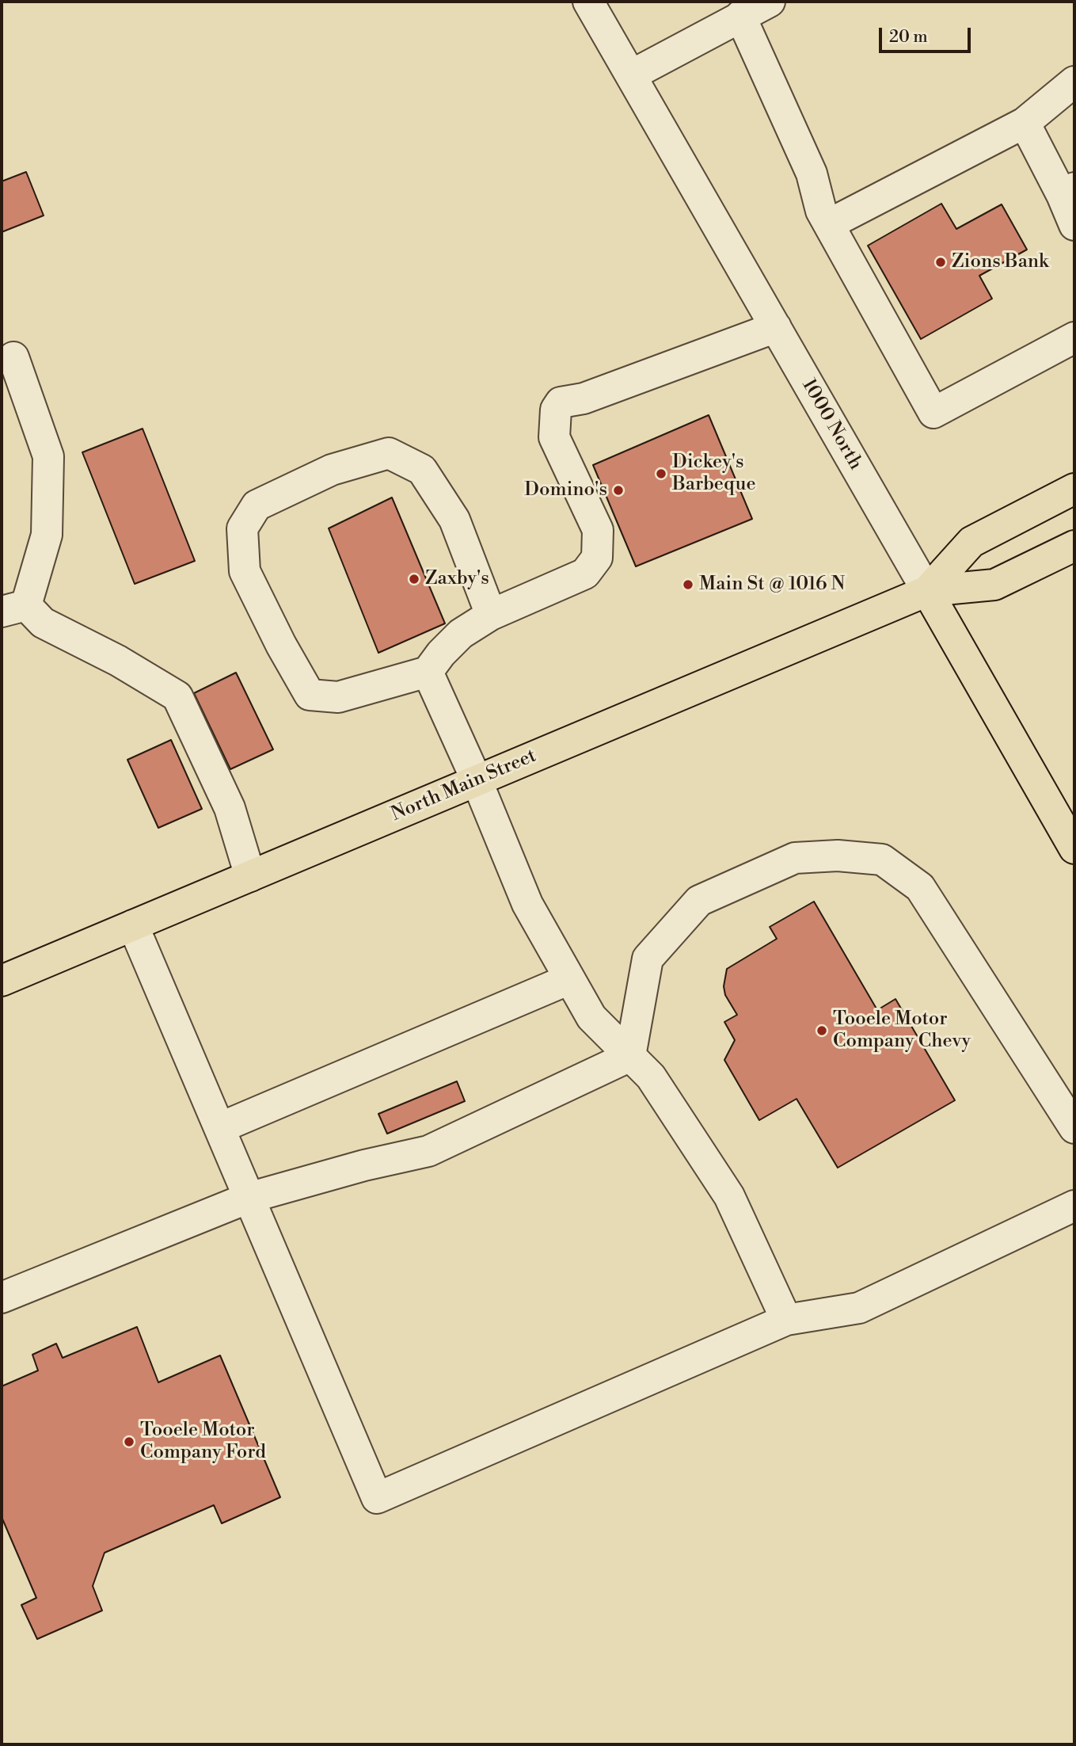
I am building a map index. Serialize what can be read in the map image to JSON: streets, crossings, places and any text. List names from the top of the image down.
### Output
{
  "streets": {
    "main road": ["1000 North", "North Main Street"]
  },
  "crossings": [
    ["1000 North", "North Main Street"]
  ],
  "places": [
    "Zions Bank",
    "Dickey's Barbeque",
    "Domino's",
    "Zaxby's",
    "Main St @ 1016 N",
    "Tooele Motor Company Chevy",
    "Tooele Motor Company Ford"
  ],
  "scale_bar": "20 m"
}
